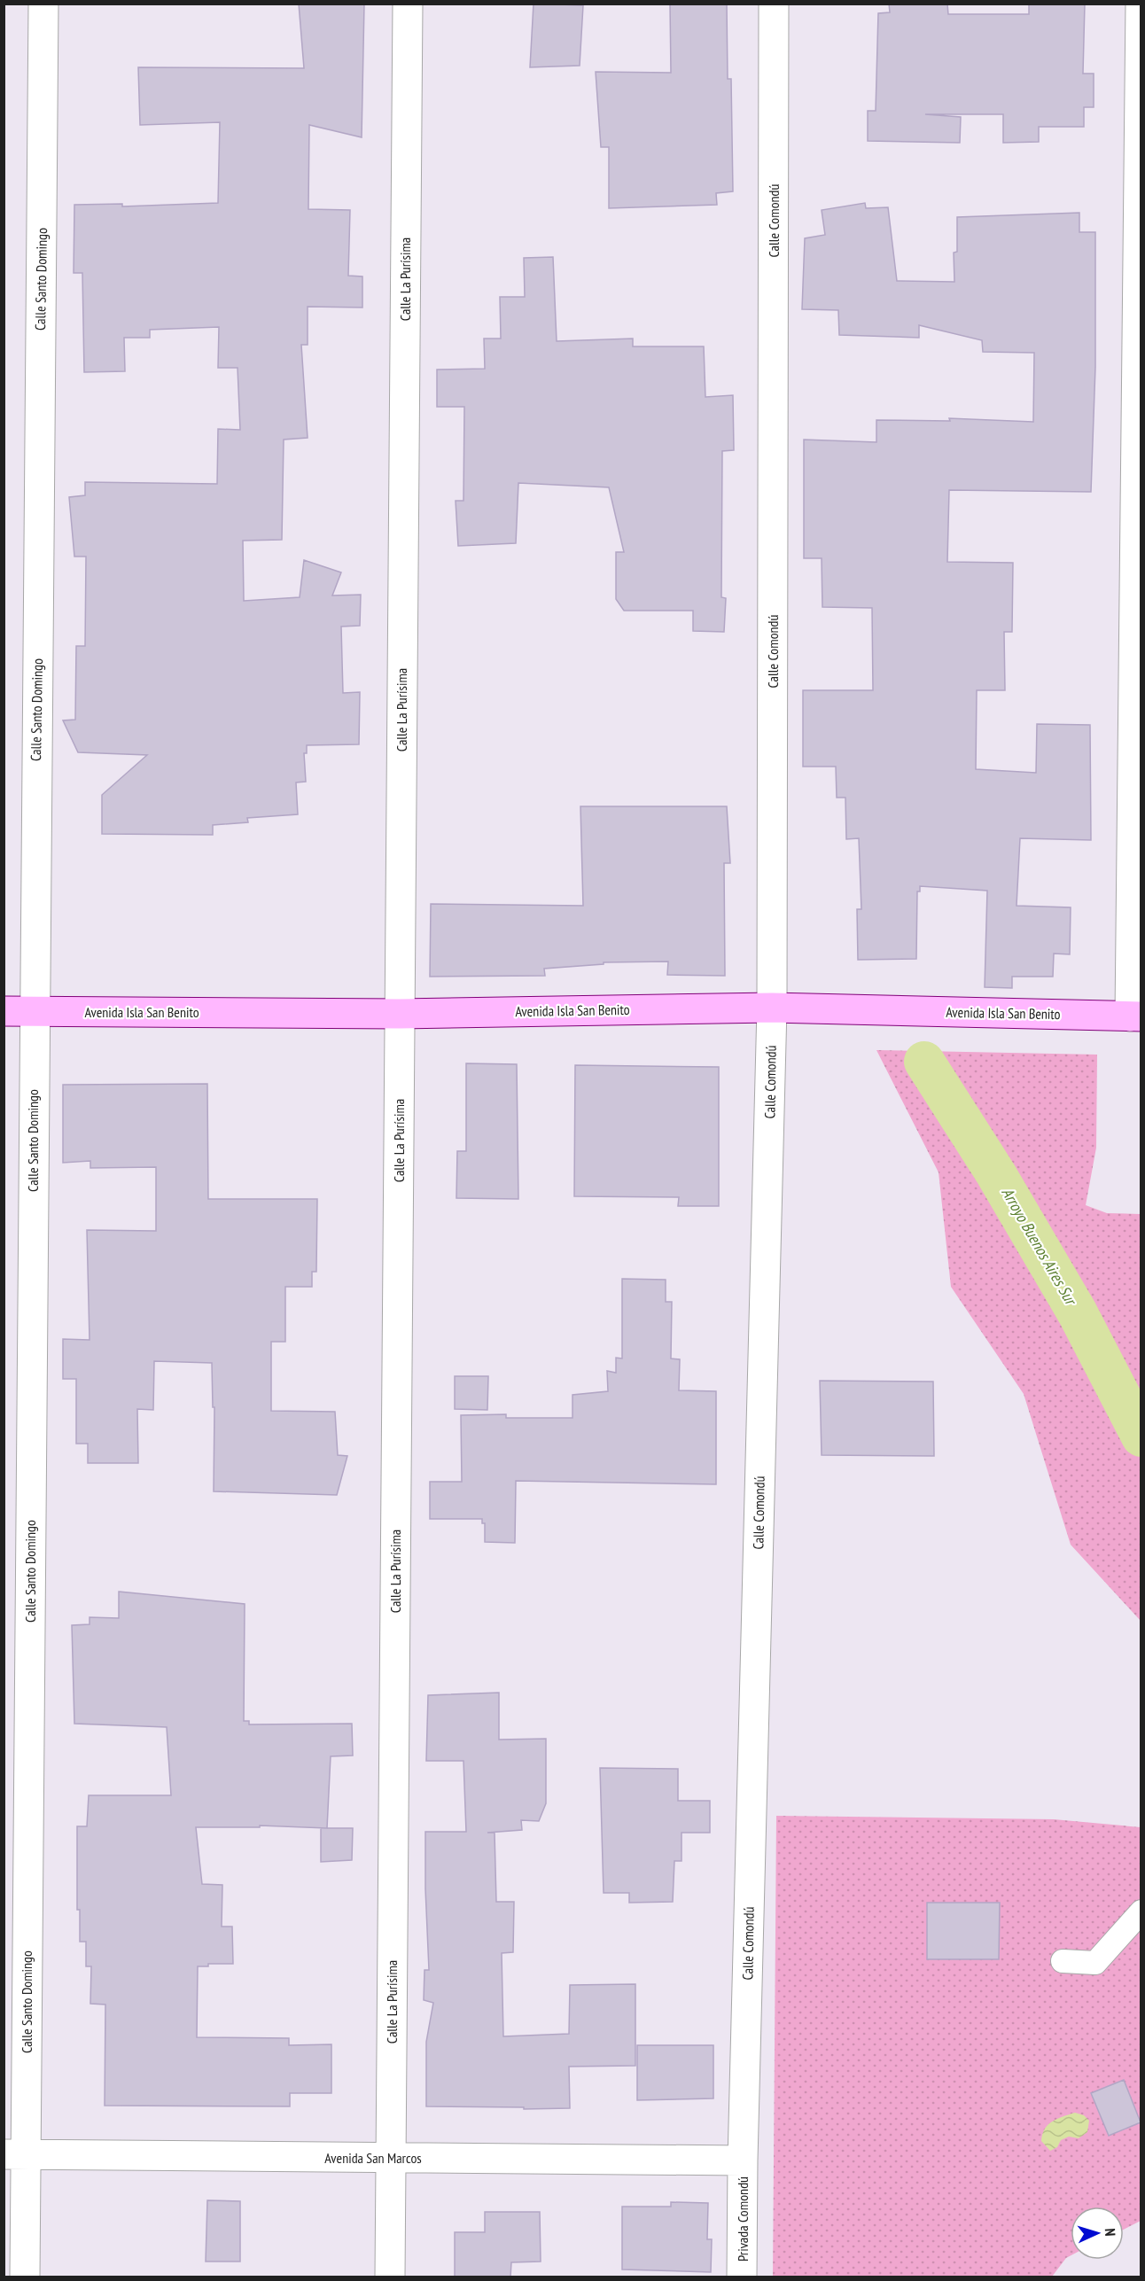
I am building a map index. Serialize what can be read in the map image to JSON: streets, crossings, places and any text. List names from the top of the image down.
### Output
{
  "streets": {
    "main road": ["Avenida Isla San Benito"],
    "street": [
      "Calle Comondú",
      "Calle Santo Domingo",
      "Calle La Purísima",
      "Avenida San Marcos",
      "Privada Comondú"
    ]
  },
  "crossings": [
    ["Calle Comondú", "Avenida Isla San Benito"],
    ["Calle Comondú", "Avenida San Marcos"],
    ["Calle Comondú", "Privada Comondú"],
    ["Calle Santo Domingo", "Avenida Isla San Benito"],
    ["Calle Santo Domingo", "Avenida San Marcos"],
    ["Calle La Purísima", "Avenida Isla San Benito"],
    ["Calle La Purísima", "Avenida San Marcos"],
    ["Avenida San Marcos", "Privada Comondú"]
  ],
  "water": ["Arroyo Buenos Aires Sur"],
  "north": "right"
}
